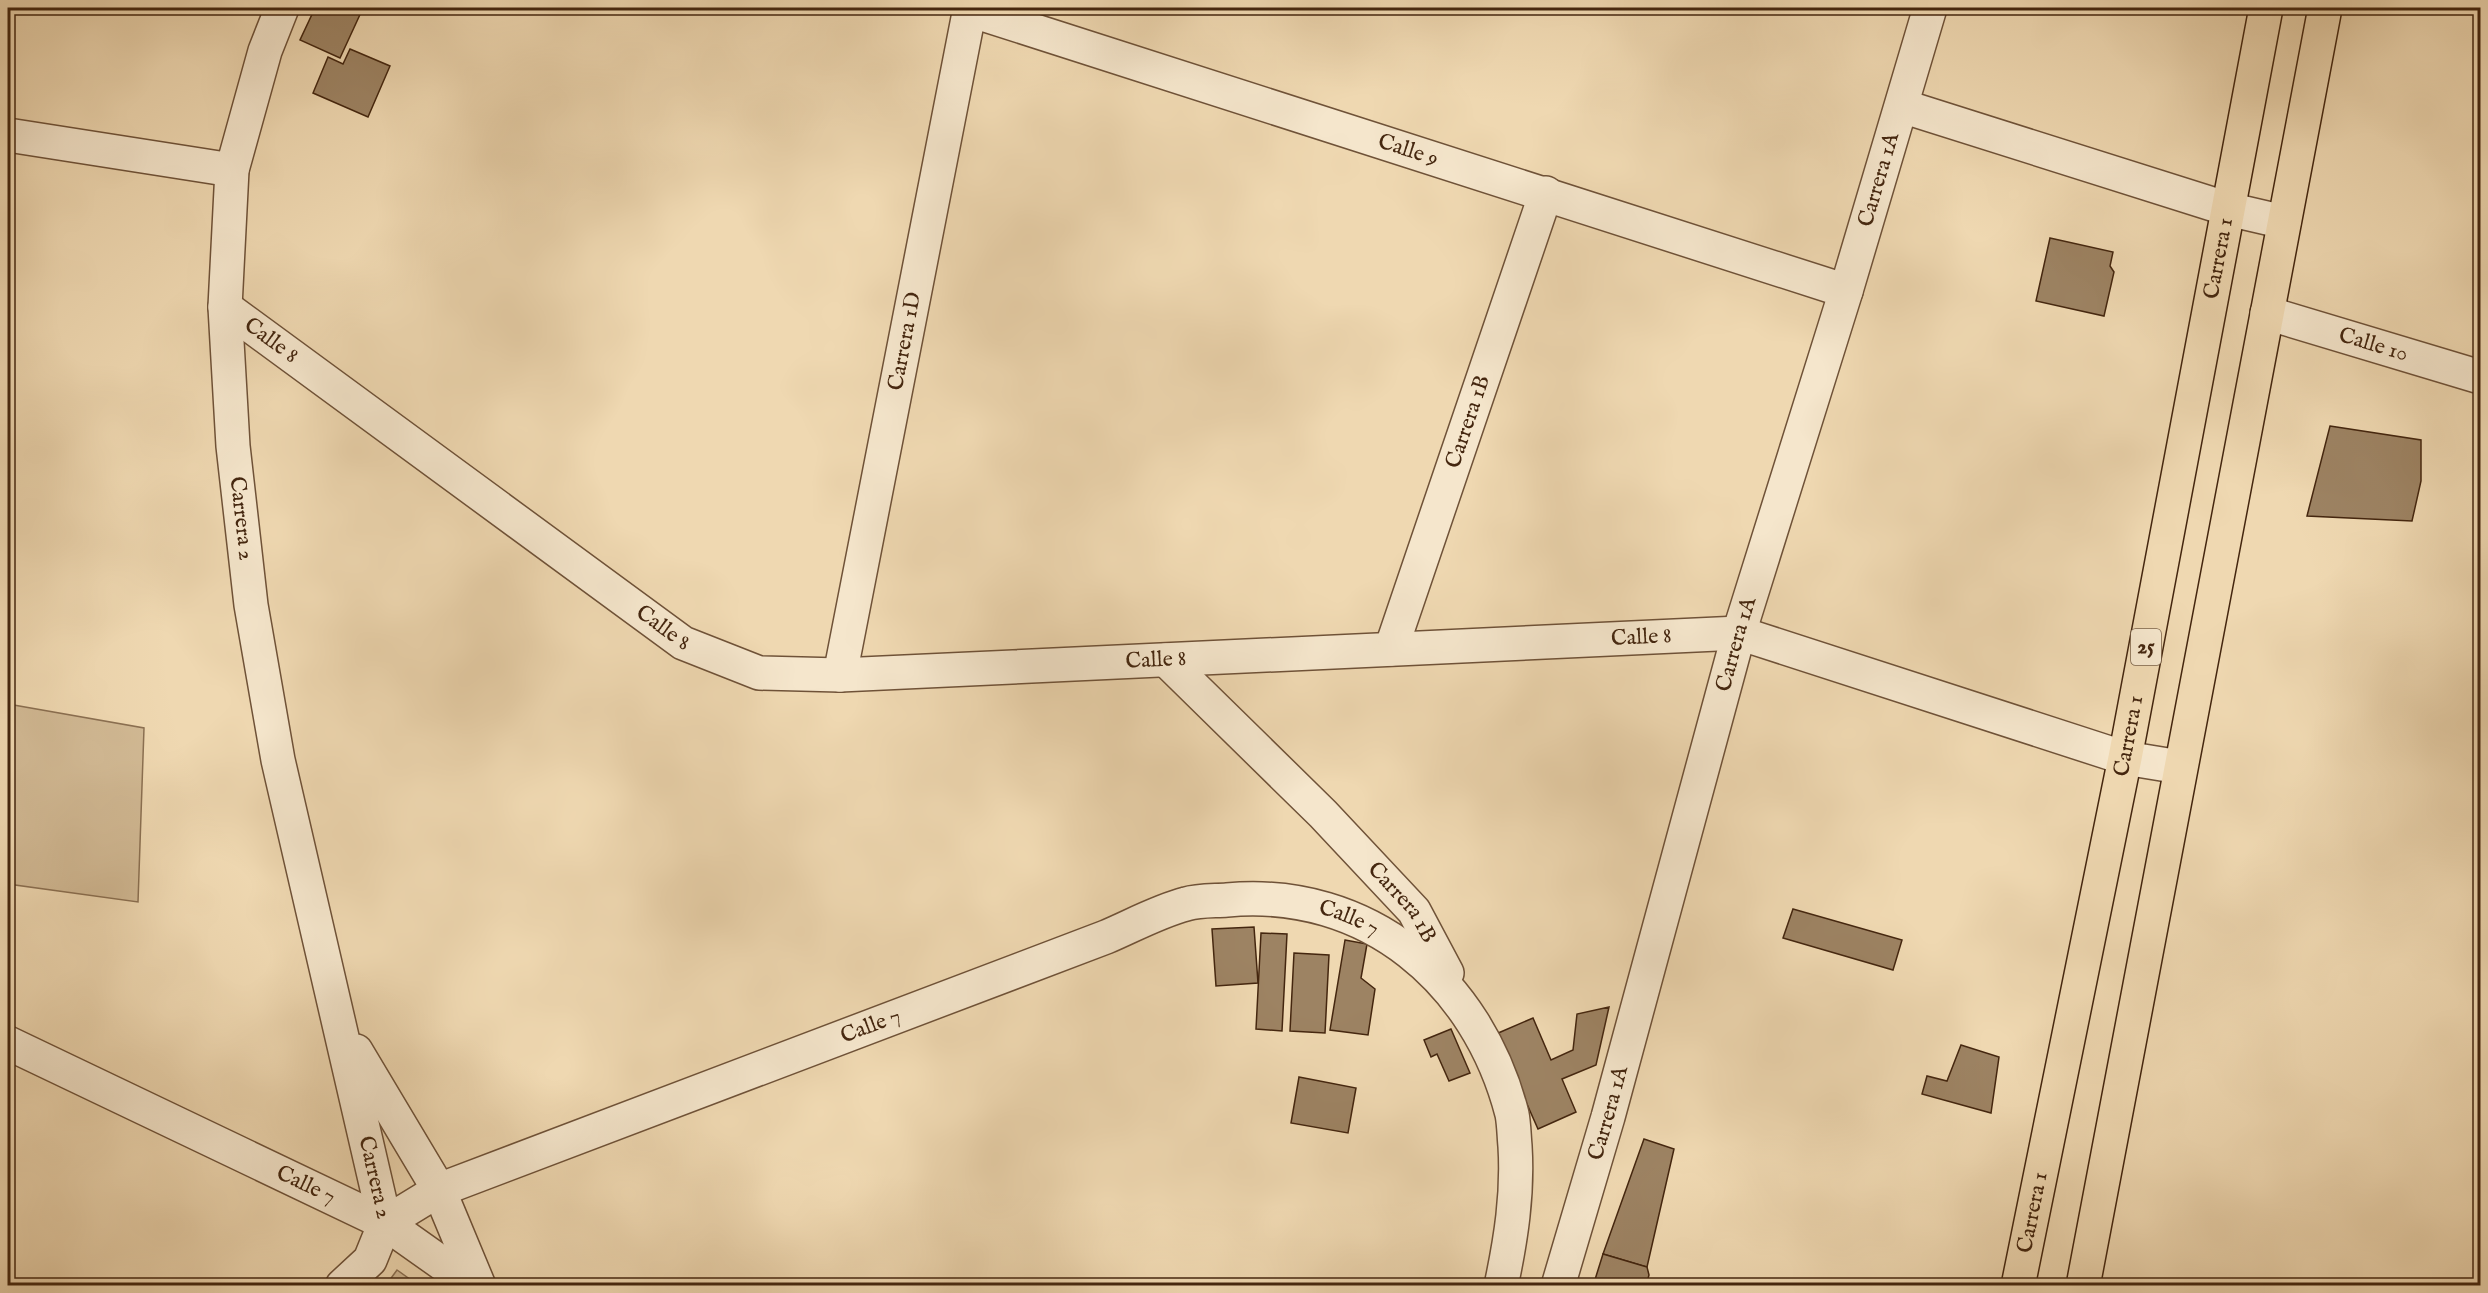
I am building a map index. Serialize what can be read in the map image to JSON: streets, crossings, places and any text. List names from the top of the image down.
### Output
{
  "streets": {
    "main road": ["Carrera 1", "25"],
    "street": [
      "Calle 9",
      "Carrera 1A",
      "Calle 8",
      "Carrera 1D",
      "Calle 10",
      "Carrera 1B",
      "Carrera 2",
      "Calle 7"
    ]
  },
  "crossings": [
    ["Calle 9", "Carrera 1A"],
    ["Calle 9", "Carrera 1D"],
    ["Calle 9", "Carrera 1B"],
    ["Carrera 1A", "Calle 8"],
    ["Carrera 1", "Calle 8"],
    ["Calle 8", "Carrera 1D"],
    ["Calle 8", "Carrera 1B"],
    ["Calle 8", "Carrera 2"],
    ["Carrera 1B", "Calle 7"],
    ["Carrera 2", "Calle 7"]
  ]
}
